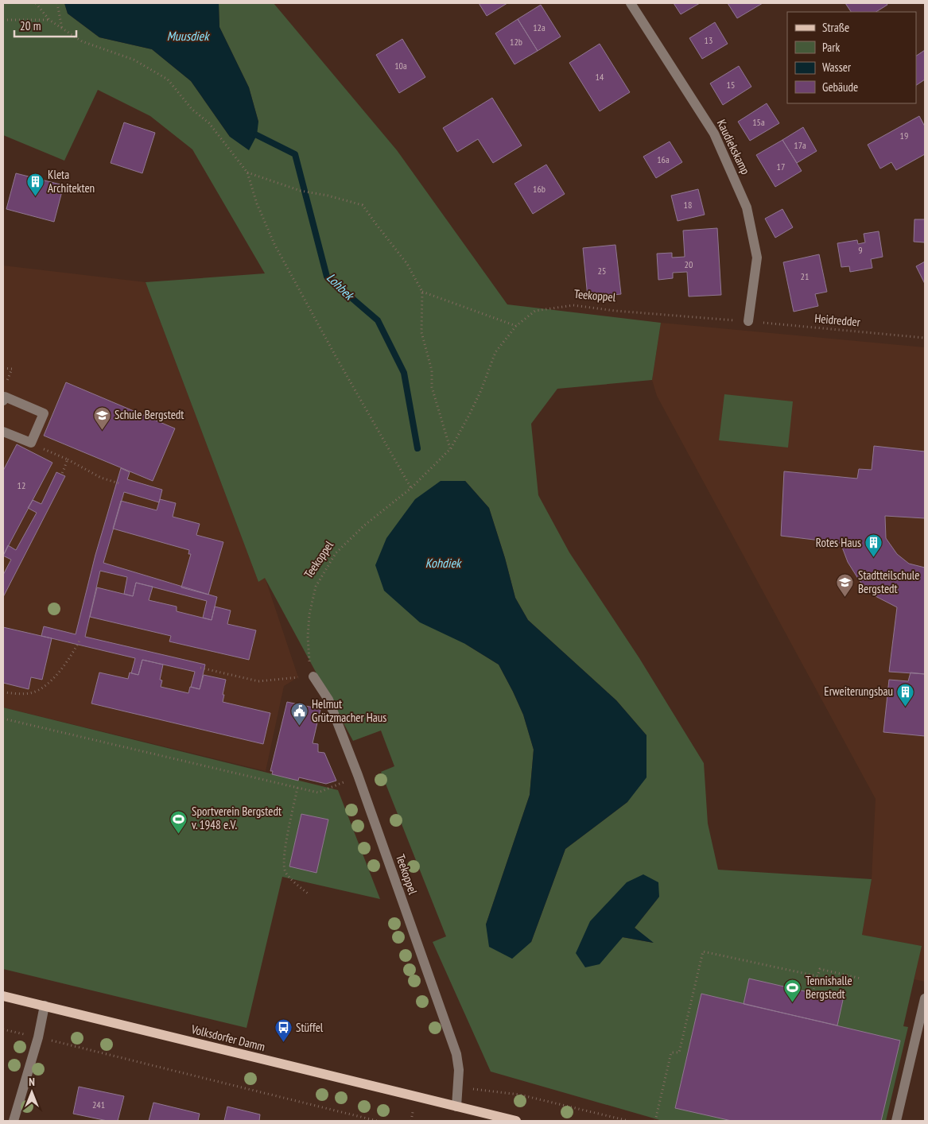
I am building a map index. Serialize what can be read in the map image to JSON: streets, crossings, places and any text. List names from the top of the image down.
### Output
{
  "streets": {
    "main road": ["Volksdorfer Damm"],
    "street": ["Kaudiekskamp", "Teekoppel"],
    "path": ["Heidredder"]
  },
  "crossings": [
    ["Kaudiekskamp", "Teekoppel"],
    ["Kaudiekskamp", "Heidredder"],
    ["Teekoppel", "Heidredder"],
    ["Teekoppel", "Volksdorfer Damm"]
  ],
  "water": ["Muusdiek", "Lohbek", "Kohdiek"],
  "places": {
    "building": ["Kleta Architekten", "Rotes Haus", "Erweiterungsbau"],
    "school or university": ["Schule Bergstedt", "Stadtteilschule Bergstedt"],
    "public building": ["Helmut Grützmacher Haus"],
    "sports": ["Sportverein Bergstedt v. 1948 e.V.", "Tennishalle Bergstedt"],
    "bus stop": ["Stüffel"]
  },
  "house_numbers": [
    "12a",
    "13",
    "12b",
    "10a",
    "14",
    "15",
    "15a",
    "19",
    "17a",
    "16a",
    "17",
    "16b",
    "18",
    "9",
    "20",
    "25",
    "21",
    "12",
    "241"
  ],
  "legend": [
    "Straße",
    "Park",
    "Wasser",
    "Gebäude"
  ],
  "scale_bar": "20 m",
  "north": "top"
}
